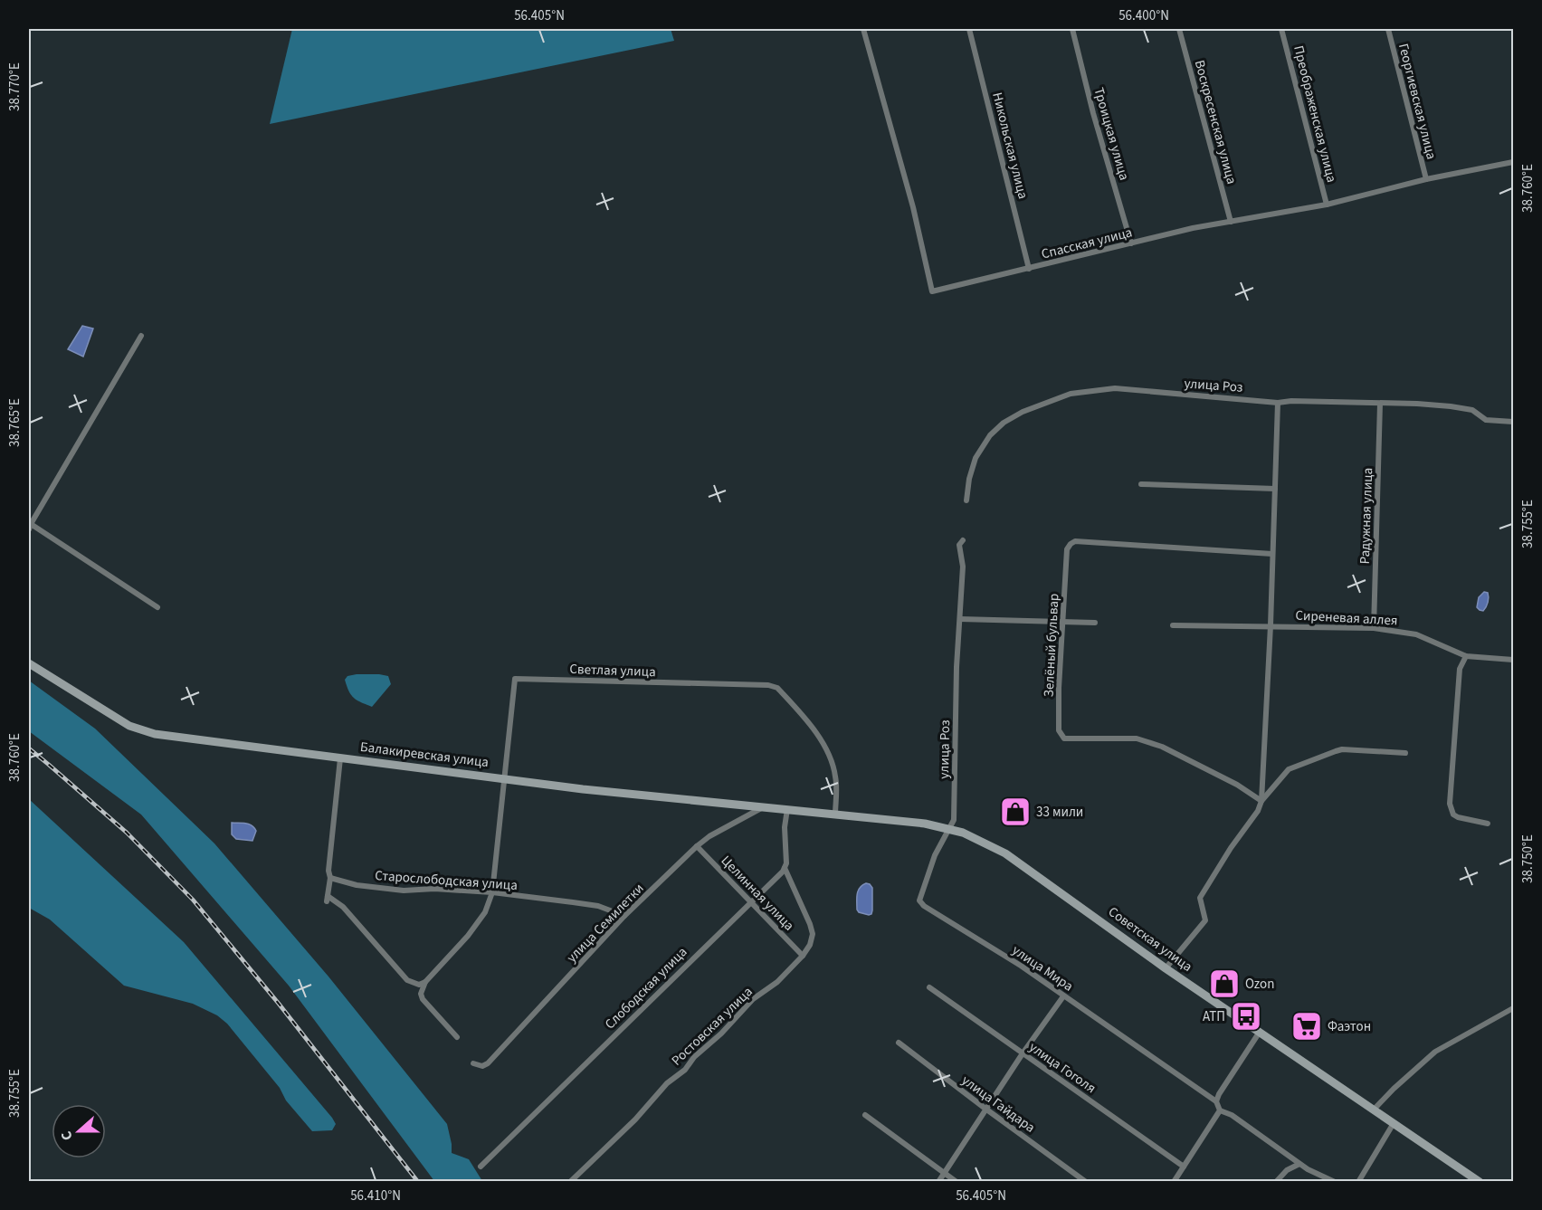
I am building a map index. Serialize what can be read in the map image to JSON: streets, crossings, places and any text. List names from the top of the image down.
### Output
{
  "streets": {
    "street": [
      "Георгиевская улица",
      "Преображенская улица",
      "Воскресенская улица",
      "Троицкая улица",
      "Никольская улица",
      "Спасская улица",
      "улица Роз",
      "Радужная улица",
      "Сиреневая аллея",
      "Зелёный бульвар",
      "Светлая улица",
      "Балакиревская улица",
      "Старослободская улица",
      "Целинная улица",
      "улица Семилетки",
      "Советская улица",
      "улица Мира",
      "Слободская улица",
      "Ростовская улица",
      "улица Гоголя",
      "улица Гайдара"
    ]
  },
  "crossings": [
    ["Георгиевская улица", "Спасская улица"],
    ["Преображенская улица", "Спасская улица"],
    ["Воскресенская улица", "Спасская улица"],
    ["Троицкая улица", "Спасская улица"],
    ["Никольская улица", "Спасская улица"],
    ["улица Роз", "Радужная улица"],
    ["улица Роз", "Советская улица"],
    ["улица Роз", "улица Мира"],
    ["Радужная улица", "Сиреневая аллея"],
    ["Светлая улица", "Балакиревская улица"],
    ["Светлая улица", "Старослободская улица"],
    ["Светлая улица", "Советская улица"],
    ["Балакиревская улица", "улица Семилетки"],
    ["Балакиревская улица", "Советская улица"],
    ["Старослободская улица", "улица Семилетки"],
    ["Целинная улица", "улица Семилетки"],
    ["Целинная улица", "Слободская улица"],
    ["Целинная улица", "Ростовская улица"],
    ["Советская улица", "улица Мира"],
    ["Слободская улица", "Ростовская улица"]
  ],
  "places": {
    "shop": ["33 мили", "Ozon"],
    "bus stop": ["АТП"],
    "supermarket": ["Фаэтон"]
  },
  "north": "left",
  "coordinates": [
    "56.405°N",
    "56.400°N",
    "38.770°E",
    "38.760°E",
    "38.765°E",
    "38.755°E",
    "38.750°E",
    "56.410°N"
  ]
}
